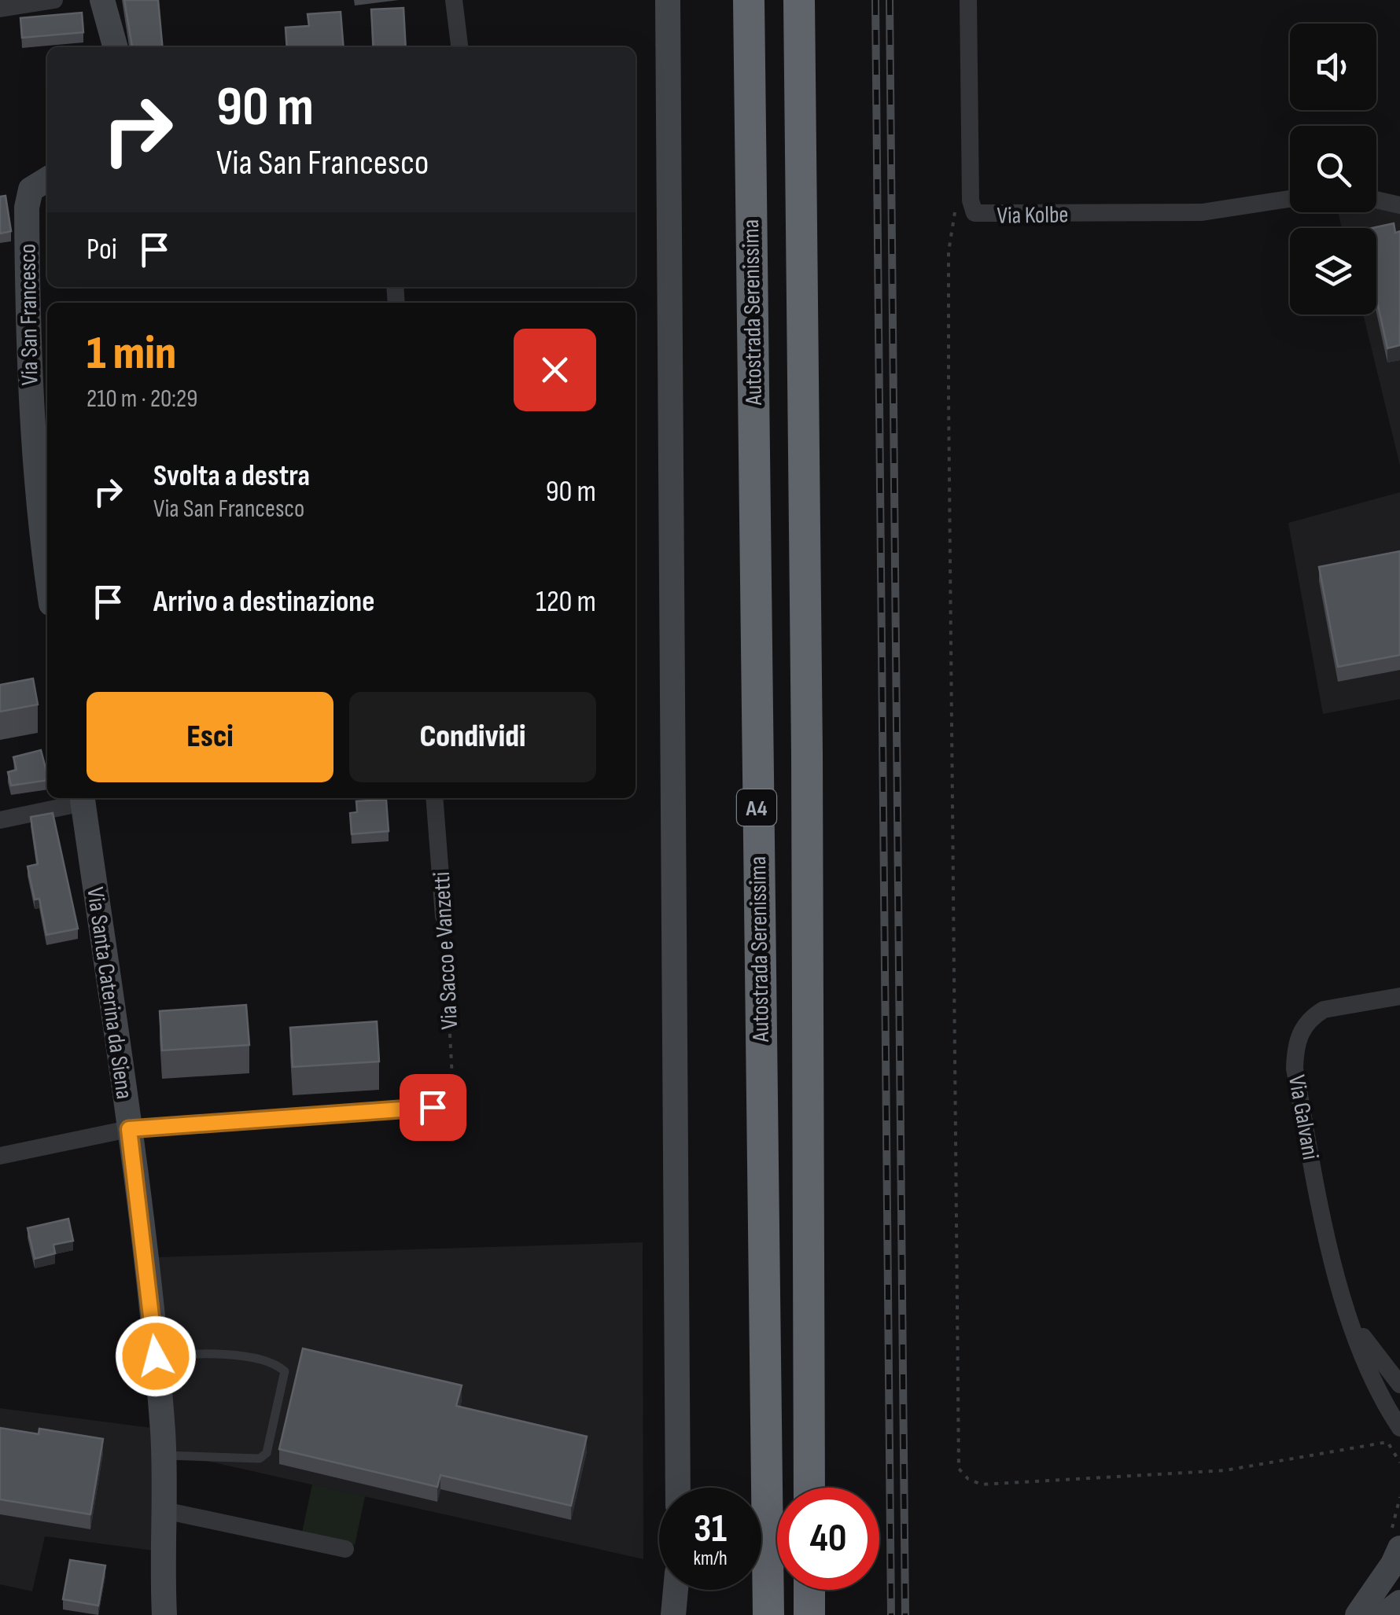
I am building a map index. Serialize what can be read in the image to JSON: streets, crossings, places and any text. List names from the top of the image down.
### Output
{
  "streets": {
    "highway": ["Autostrada Serenissima", "A4"],
    "street": [
      "Via Kolbe",
      "Via San Francesco",
      "Via Sacco e Vanzetti",
      "Via Santa Caterina da Siena",
      "Via Galvani"
    ]
  },
  "page": {
    "turn": ["90 m", "Via San Francesco"],
    "then": "Poi",
    "heading": ["1 min", "210 m · 20:29"],
    "list": [
      {
        "name": "Svolta a destra",
        "note": "Via San Francesco",
        "value": "90 m"
      },
      {
        "name": "Arrivo a destinazione",
        "value": "120 m"
      }
    ],
    "buttons": ["Esci", "Condividi"],
    "speed": "31 km/h",
    "limit": "40"
  }
}
